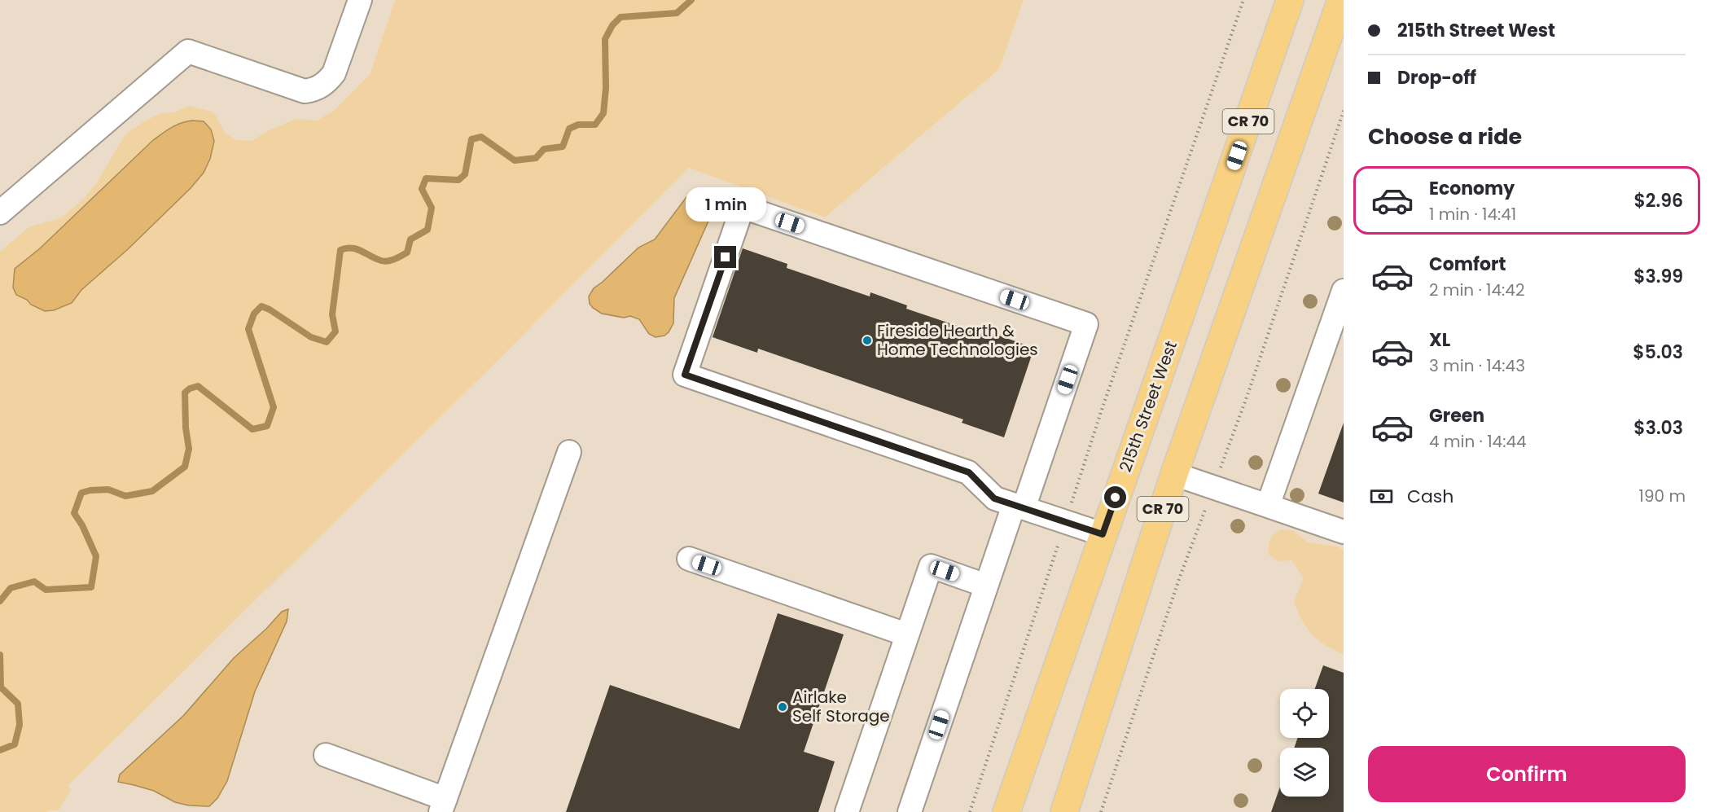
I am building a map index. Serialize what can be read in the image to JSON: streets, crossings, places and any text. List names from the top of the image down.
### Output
{
  "streets": {
    "main road": ["CR 70", "215th Street West"]
  },
  "places": ["Fireside Hearth & Home Technologies", "Airlake Self Storage"],
  "page": {
    "banner": ["215th Street West", "Drop-off"],
    "heading": "Choose a ride",
    "list": [
      {
        "name": "Economy",
        "note": "1 min · 14:41",
        "value": "$2.96"
      },
      {
        "name": "Comfort",
        "note": "2 min · 14:42",
        "value": "$3.99"
      },
      {
        "name": "XL",
        "note": "3 min · 14:43",
        "value": "$5.03"
      },
      {
        "name": "Green",
        "note": "4 min · 14:44",
        "value": "$3.03"
      }
    ],
    "bubble": "1 min",
    "pay": ["Cash", "190 m"],
    "buttons": "Confirm"
  }
}
